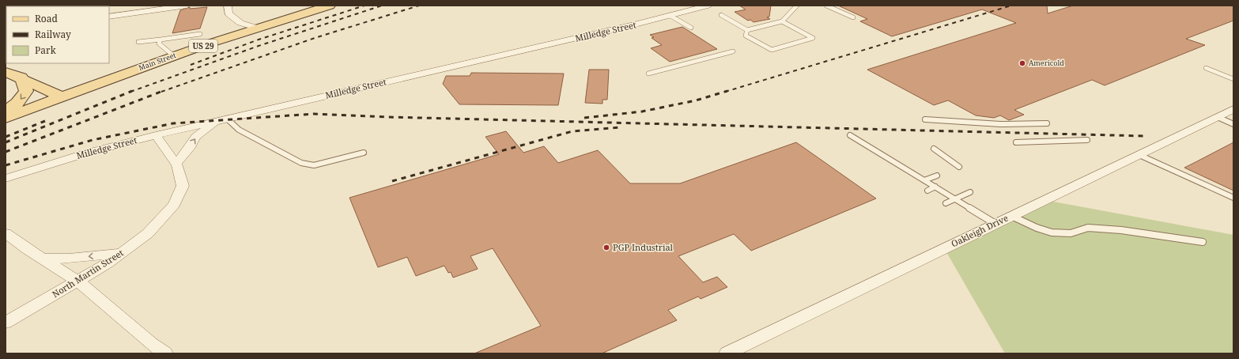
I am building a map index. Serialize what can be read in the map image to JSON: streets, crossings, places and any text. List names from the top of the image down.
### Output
{
  "streets": {
    "main road": ["US 29", "Main Street"],
    "street": ["Milledge Street", "Oakleigh Drive", "North Martin Street"]
  },
  "crossings": [
    ["Milledge Street", "North Martin Street"]
  ],
  "places": ["Americold", "PGP Industrial"],
  "legend": ["Road", "Railway", "Park"]
}
